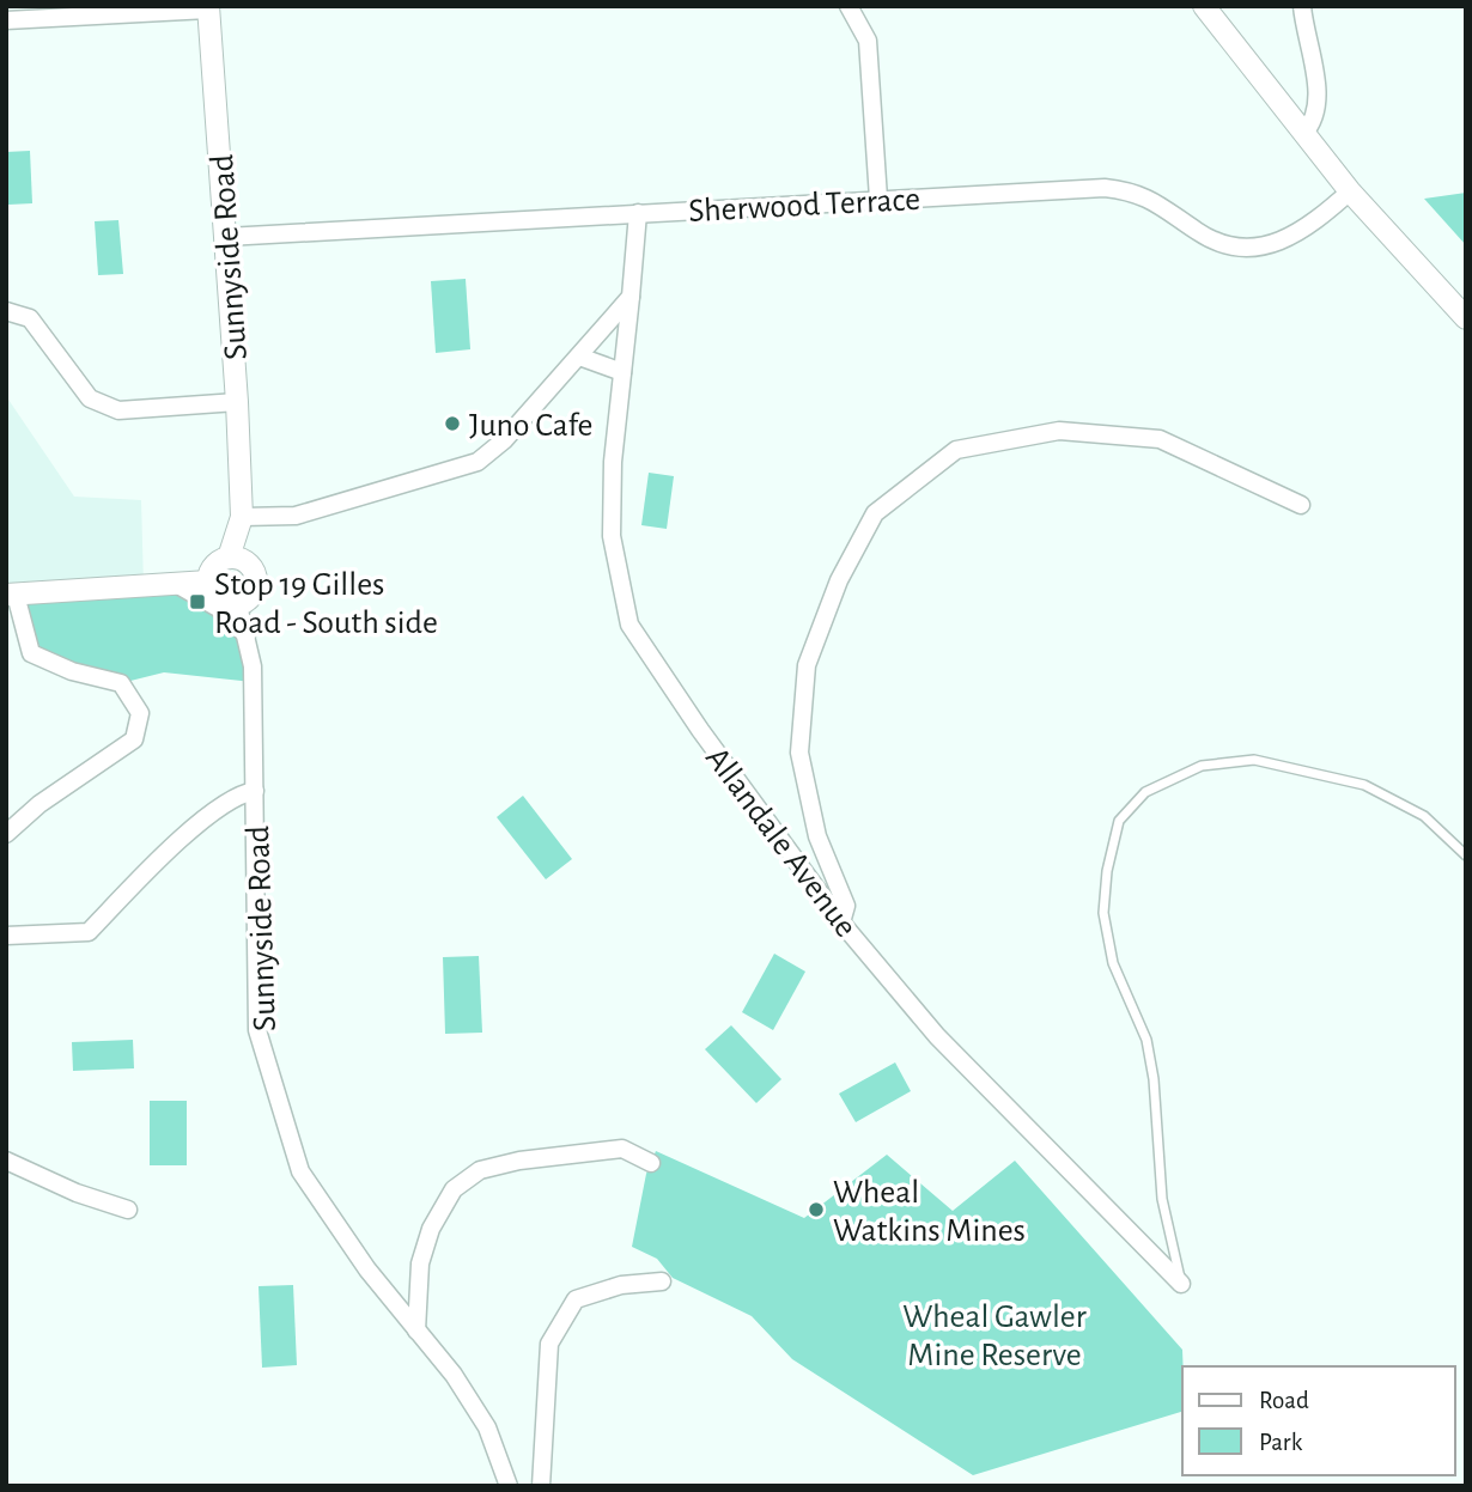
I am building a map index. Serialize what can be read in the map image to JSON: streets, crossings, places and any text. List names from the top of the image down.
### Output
{
  "streets": {
    "street": ["Sherwood Terrace", "Sunnyside Road", "Allandale Avenue"]
  },
  "crossings": [
    ["Sherwood Terrace", "Sunnyside Road"],
    ["Sherwood Terrace", "Allandale Avenue"]
  ],
  "parks": ["Wheal Gawler Mine Reserve"],
  "places": {
    "other": ["Juno Cafe", "Wheal Watkins Mines"],
    "transit": ["Stop 19 Gilles Road - South side"]
  },
  "legend": ["Road", "Park"]
}
